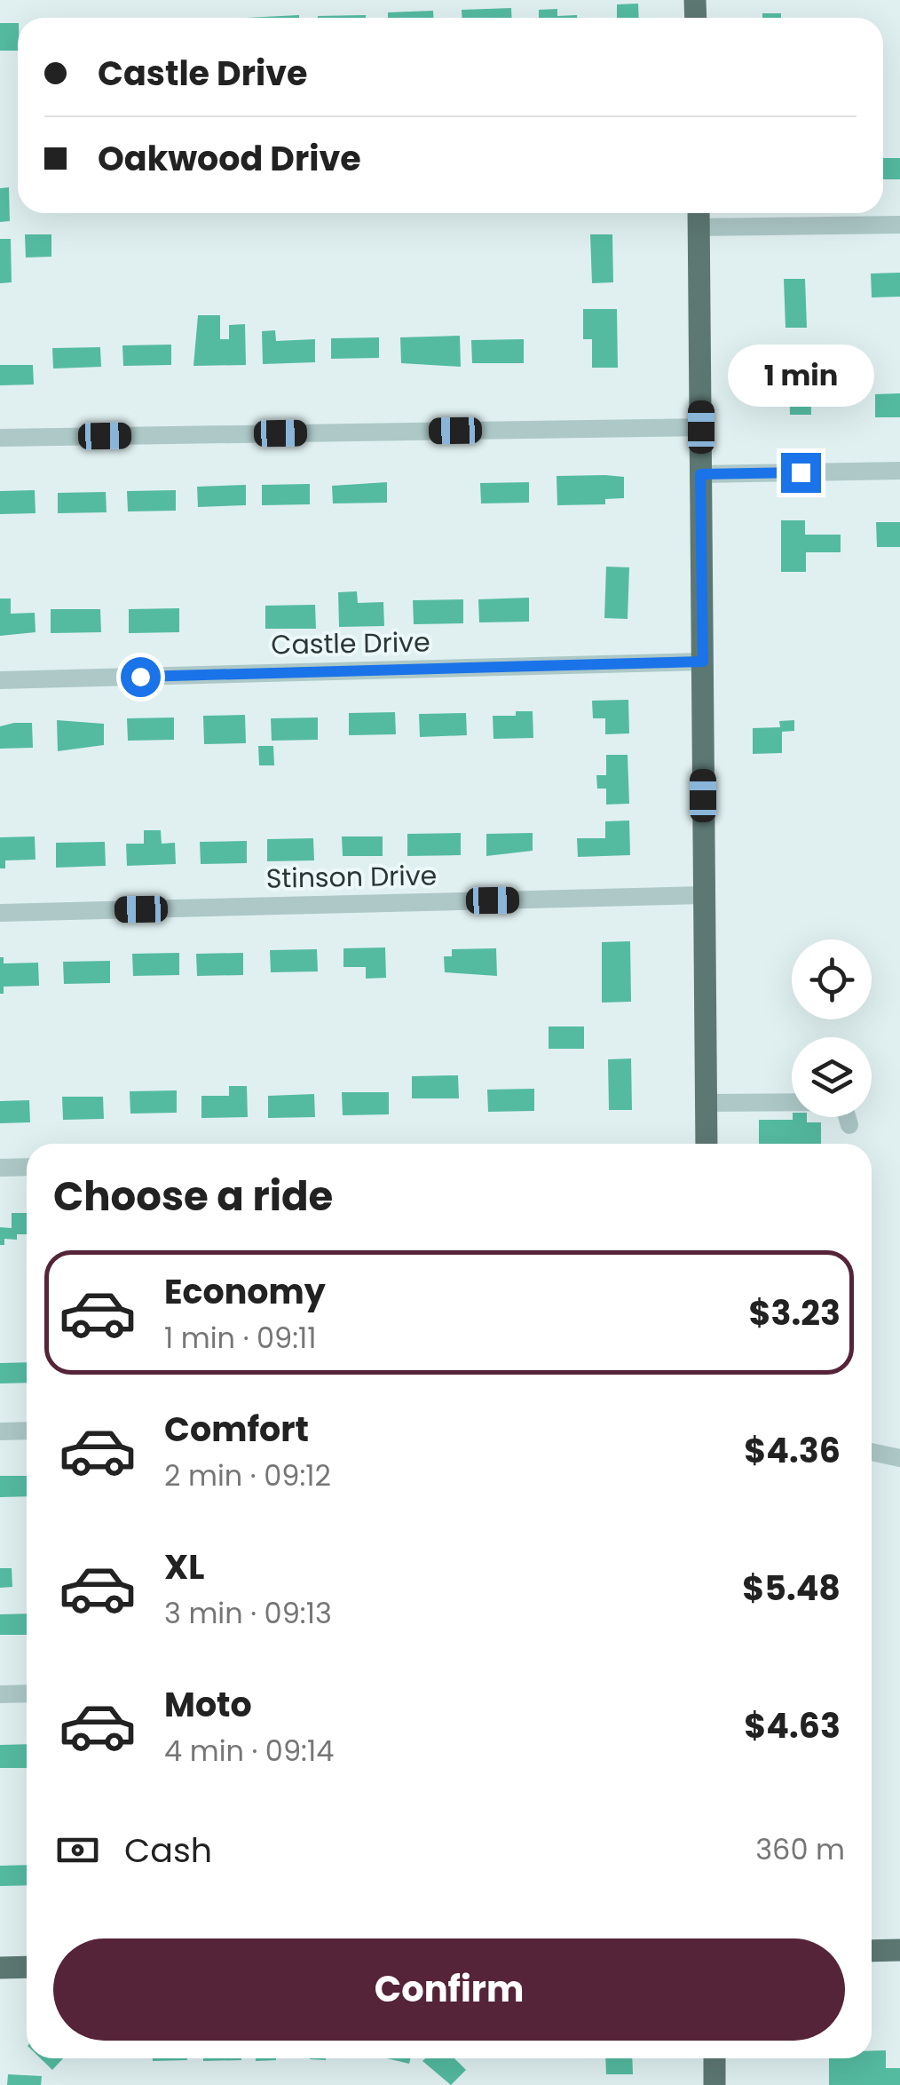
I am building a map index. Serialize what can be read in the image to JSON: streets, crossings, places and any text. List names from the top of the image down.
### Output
{
  "streets": {
    "street": ["Castle Drive", "Stinson Drive"]
  },
  "page": {
    "banner": ["Castle Drive", "Oakwood Drive"],
    "bubble": "1 min",
    "heading": "Choose a ride",
    "list": [
      {
        "name": "Economy",
        "note": "1 min · 09:11",
        "value": "$3.23"
      },
      {
        "name": "Comfort",
        "note": "2 min · 09:12",
        "value": "$4.36"
      },
      {
        "name": "XL",
        "note": "3 min · 09:13",
        "value": "$5.48"
      },
      {
        "name": "Moto",
        "note": "4 min · 09:14",
        "value": "$4.63"
      }
    ],
    "pay": ["Cash", "360 m"],
    "buttons": "Confirm"
  }
}
